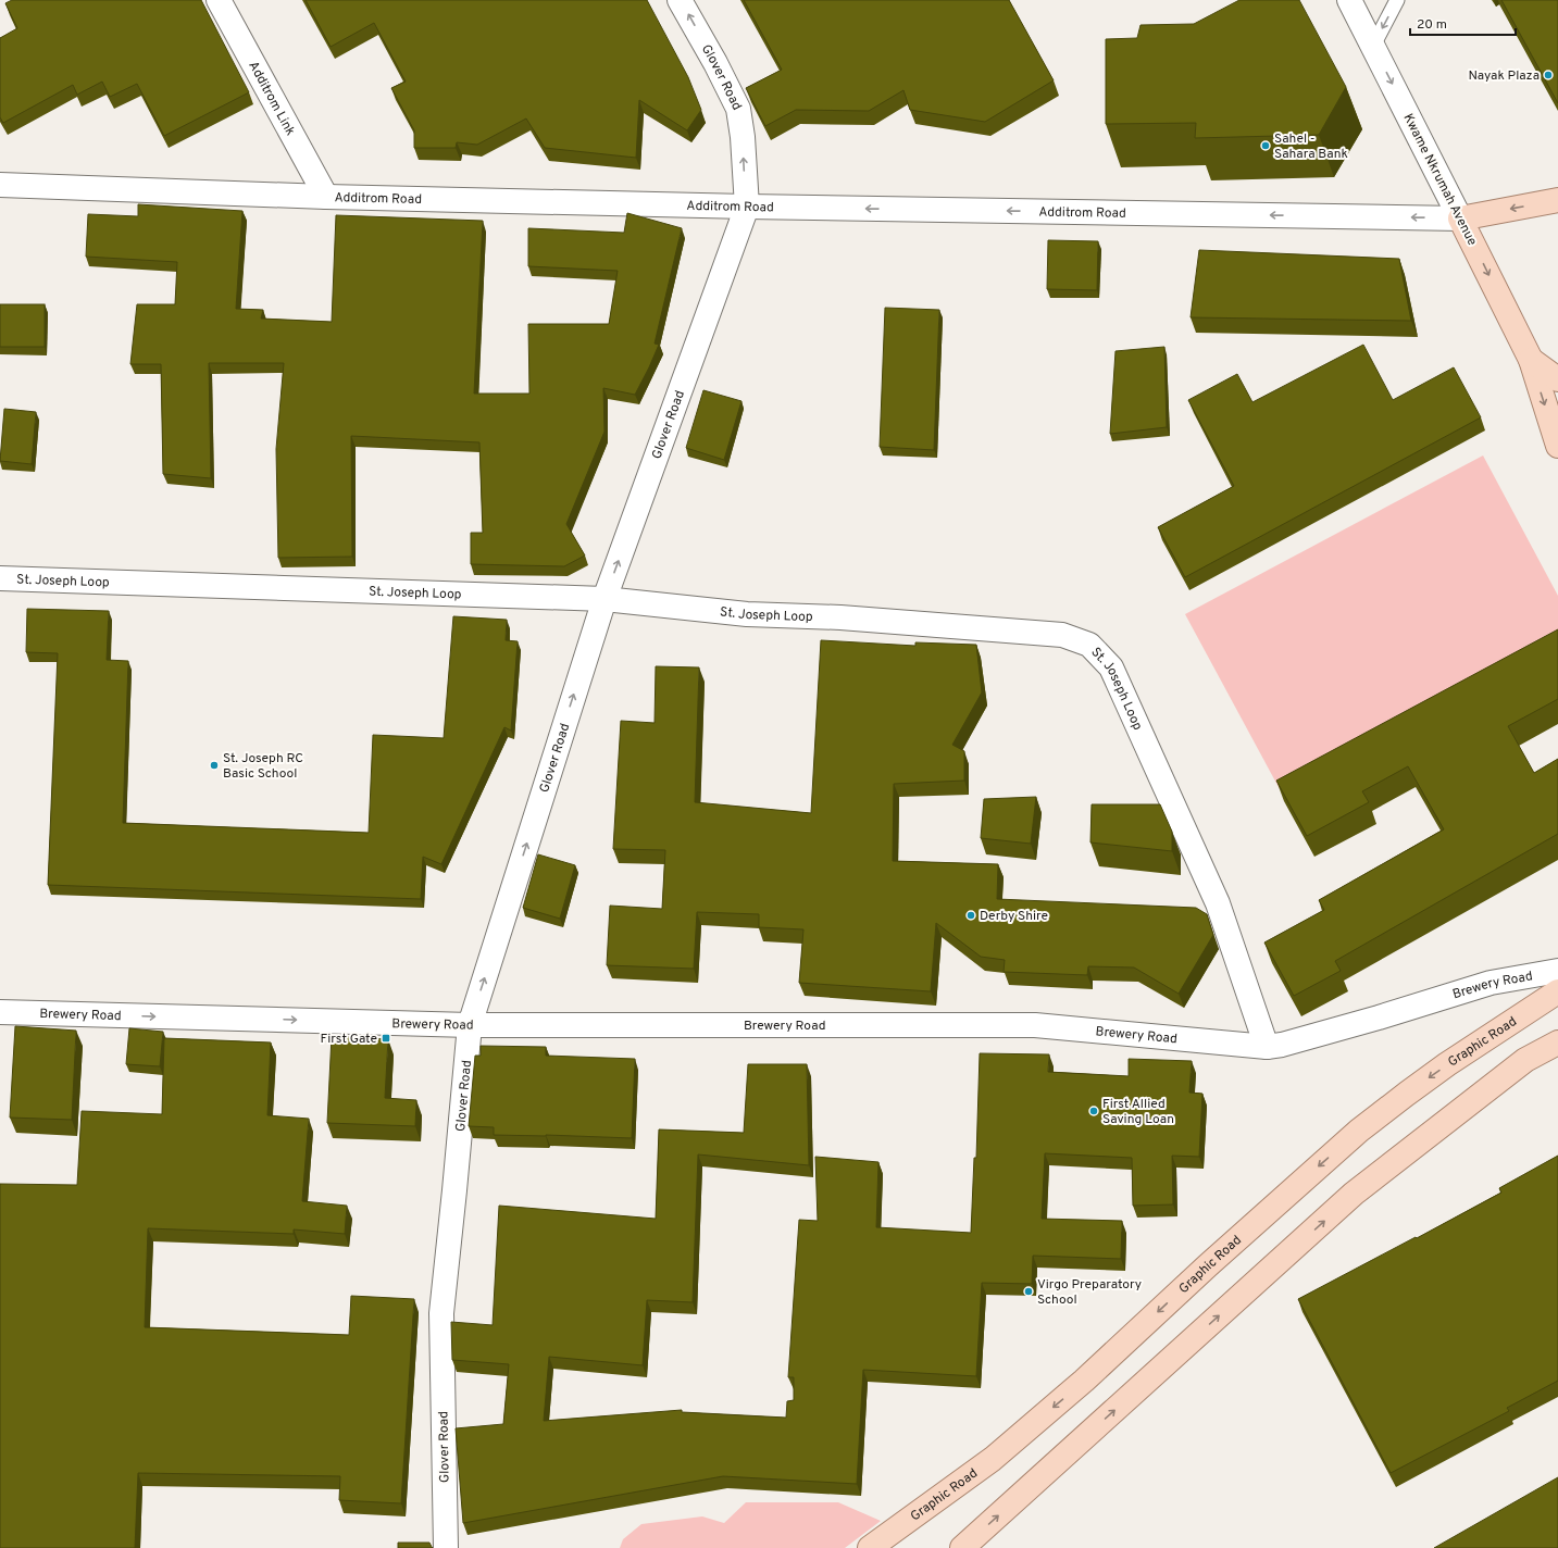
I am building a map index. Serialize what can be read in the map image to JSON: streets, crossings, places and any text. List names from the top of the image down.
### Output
{
  "streets": {
    "main road": ["Kwame Nkrumah Avenue", "Graphic Road"],
    "street": [
      "Glover Road",
      "Additrom Link",
      "Additrom Road",
      "St. Joseph Loop",
      "Brewery Road"
    ]
  },
  "crossings": [
    ["Glover Road", "Additrom Road"],
    ["Glover Road", "St. Joseph Loop"],
    ["Glover Road", "Brewery Road"],
    ["Additrom Link", "Additrom Road"],
    ["Kwame Nkrumah Avenue", "Additrom Road"],
    ["St. Joseph Loop", "Brewery Road"]
  ],
  "one_way": ["Glover Road", "Kwame Nkrumah Avenue", "Additrom Road"],
  "places": {
    "other": [
      "Nayak Plaza",
      "Sahel - Sahara Bank",
      "St. Joseph RC Basic School",
      "Derby Shire",
      "First Allied Saving Loan",
      "Virgo Preparatory School"
    ],
    "transit": ["First Gate"]
  },
  "scale_bar": "20 m"
}
